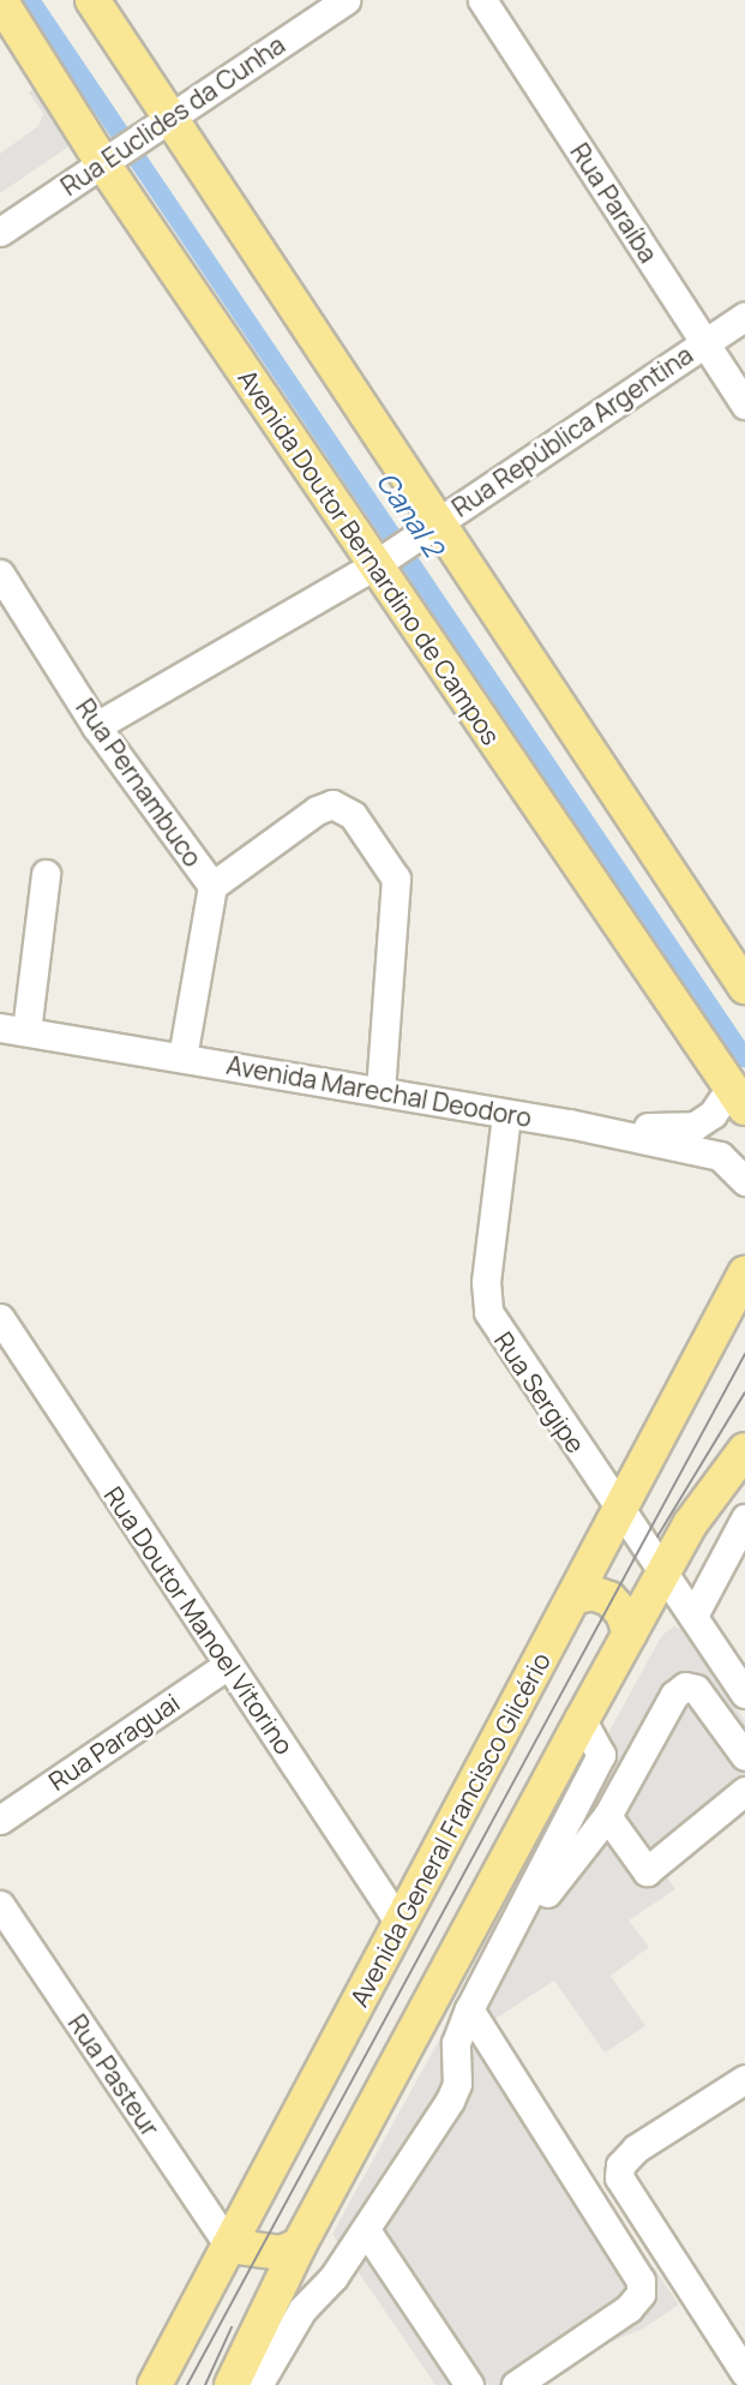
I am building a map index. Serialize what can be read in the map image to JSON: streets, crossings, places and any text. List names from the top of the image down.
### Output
{
  "streets": {
    "main road": ["Avenida Doutor Bernardino de Campos", "Avenida General Francisco Glicério"],
    "street": [
      "Rua Euclides da Cunha",
      "Rua Paraíba",
      "Rua República Argentina",
      "Rua Pernambuco",
      "Avenida Marechal Deodoro",
      "Rua Sergipe",
      "Rua Doutor Manoel Vitorino",
      "Rua Paraguai",
      "Rua Pasteur"
    ]
  },
  "crossings": [
    ["Rua Euclides da Cunha", "Avenida Doutor Bernardino de Campos"],
    ["Rua Paraíba", "Rua República Argentina"],
    ["Rua República Argentina", "Avenida Doutor Bernardino de Campos"],
    ["Rua República Argentina", "Rua Pernambuco"],
    ["Rua Pernambuco", "Avenida Marechal Deodoro"],
    ["Avenida Marechal Deodoro", "Rua Sergipe"],
    ["Rua Sergipe", "Avenida General Francisco Glicério"],
    ["Rua Doutor Manoel Vitorino", "Rua Paraguai"],
    ["Rua Doutor Manoel Vitorino", "Avenida General Francisco Glicério"],
    ["Avenida General Francisco Glicério", "Rua Pasteur"]
  ],
  "water": ["Canal 2"]
}
